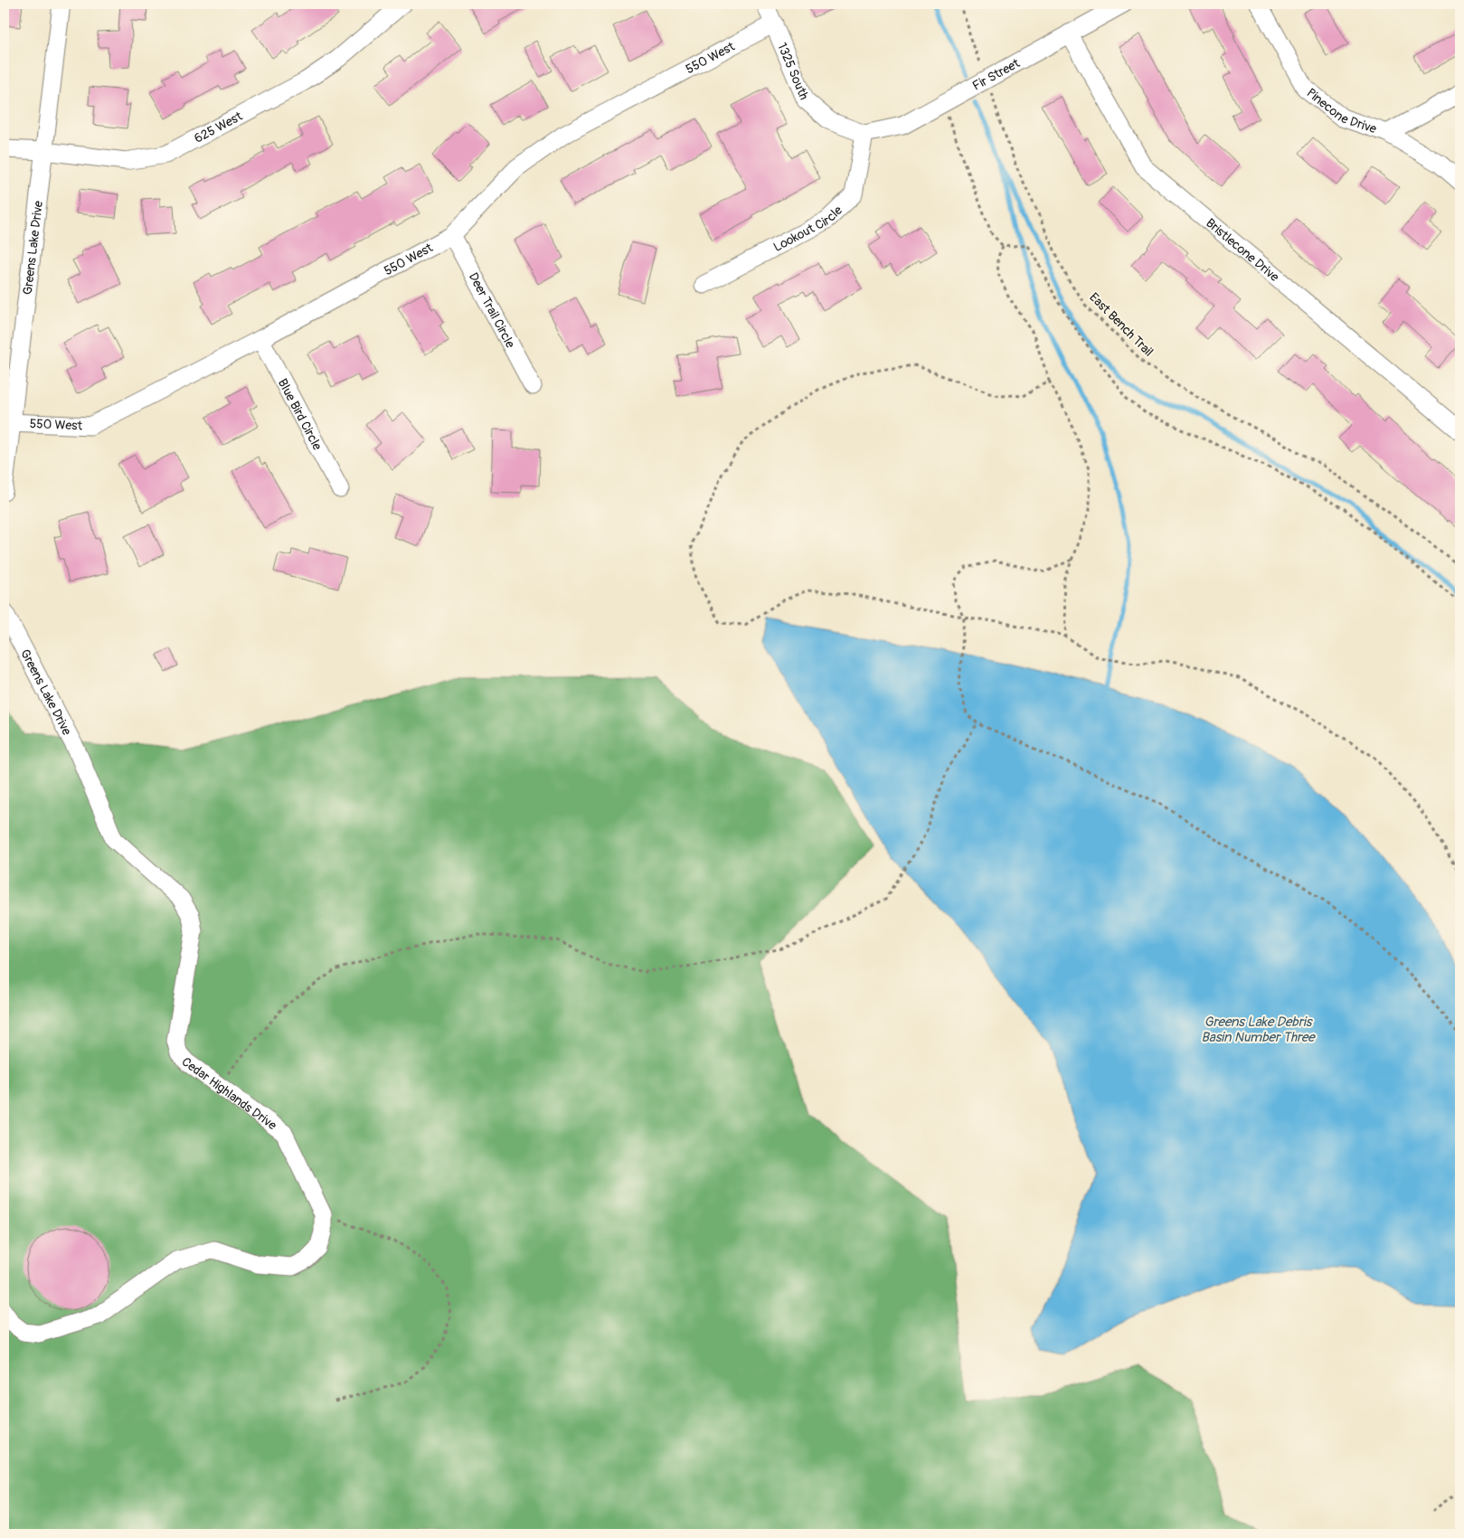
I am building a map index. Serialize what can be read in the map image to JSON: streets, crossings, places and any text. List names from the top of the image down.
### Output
{
  "streets": {
    "street": [
      "550 West",
      "1325 South",
      "Fir Street",
      "Pinecone Drive",
      "625 West",
      "Lookout Circle",
      "Greens Lake Drive",
      "Bristlecone Drive",
      "Deer Trail Circle",
      "Blue Bird Circle",
      "Cedar Highlands Drive"
    ],
    "path": ["East Bench Trail"]
  },
  "crossings": [
    ["550 West", "1325 South"],
    ["550 West", "Greens Lake Drive"],
    ["550 West", "Deer Trail Circle"],
    ["550 West", "Blue Bird Circle"],
    ["1325 South", "Fir Street"],
    ["1325 South", "Lookout Circle"],
    ["Fir Street", "Lookout Circle"],
    ["Fir Street", "Bristlecone Drive"],
    ["Fir Street", "East Bench Trail"],
    ["625 West", "Greens Lake Drive"],
    ["Greens Lake Drive", "Cedar Highlands Drive"]
  ],
  "water": ["Greens Lake Debris Basin Number Three"]
}
